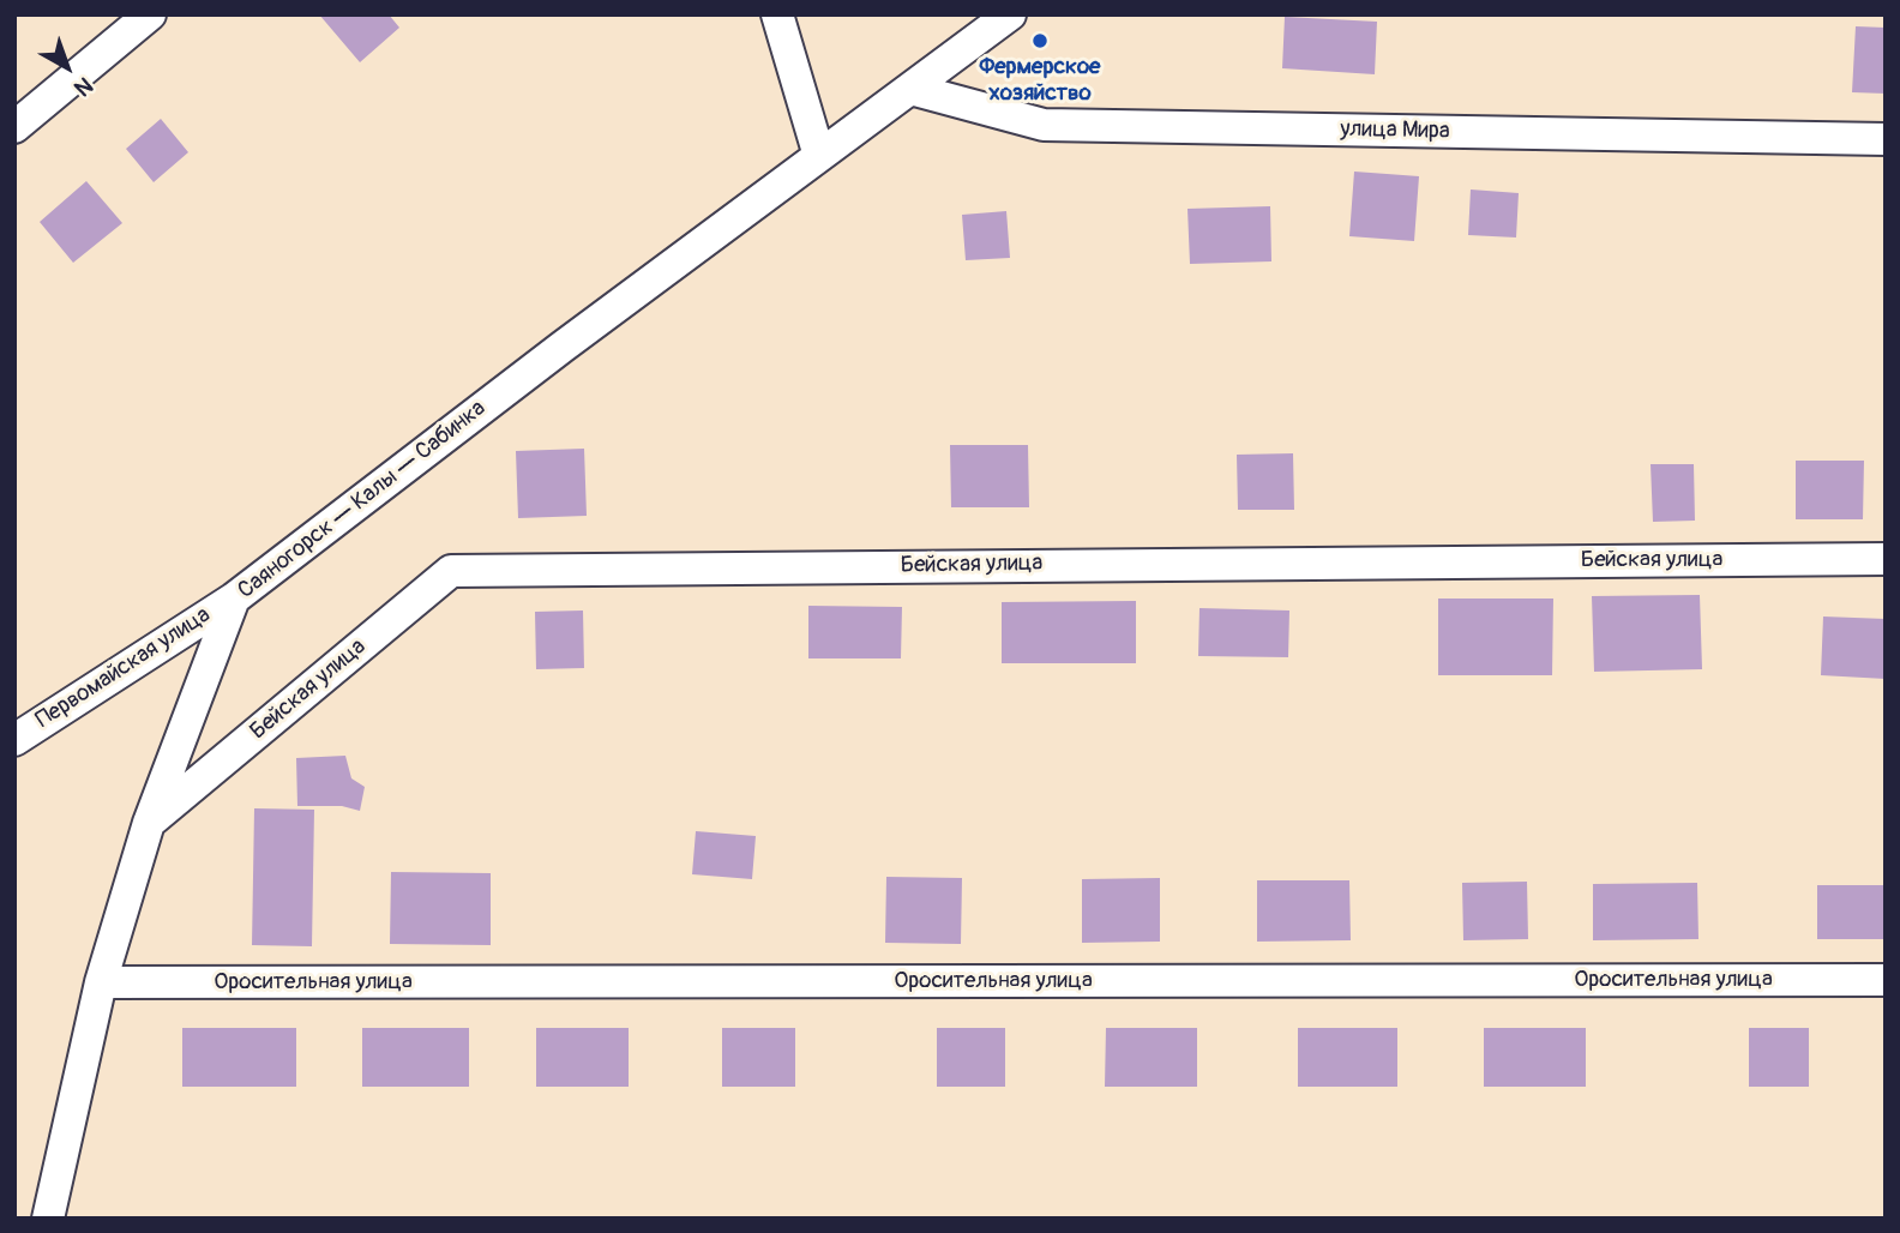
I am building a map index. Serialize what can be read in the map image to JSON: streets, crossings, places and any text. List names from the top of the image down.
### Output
{
  "streets": {
    "street": [
      "улица Мира",
      "Саяногорск — Калы — Сабинка",
      "Бейская улица",
      "Первомайская улица",
      "Оросительная улица"
    ]
  },
  "crossings": [
    ["улица Мира", "Саяногорск — Калы — Сабинка"],
    ["Саяногорск — Калы — Сабинка", "Бейская улица"],
    ["Саяногорск — Калы — Сабинка", "Первомайская улица"],
    ["Саяногорск — Калы — Сабинка", "Оросительная улица"]
  ],
  "places": ["Фермерское хозяйство"],
  "north": "bottom right"
}
